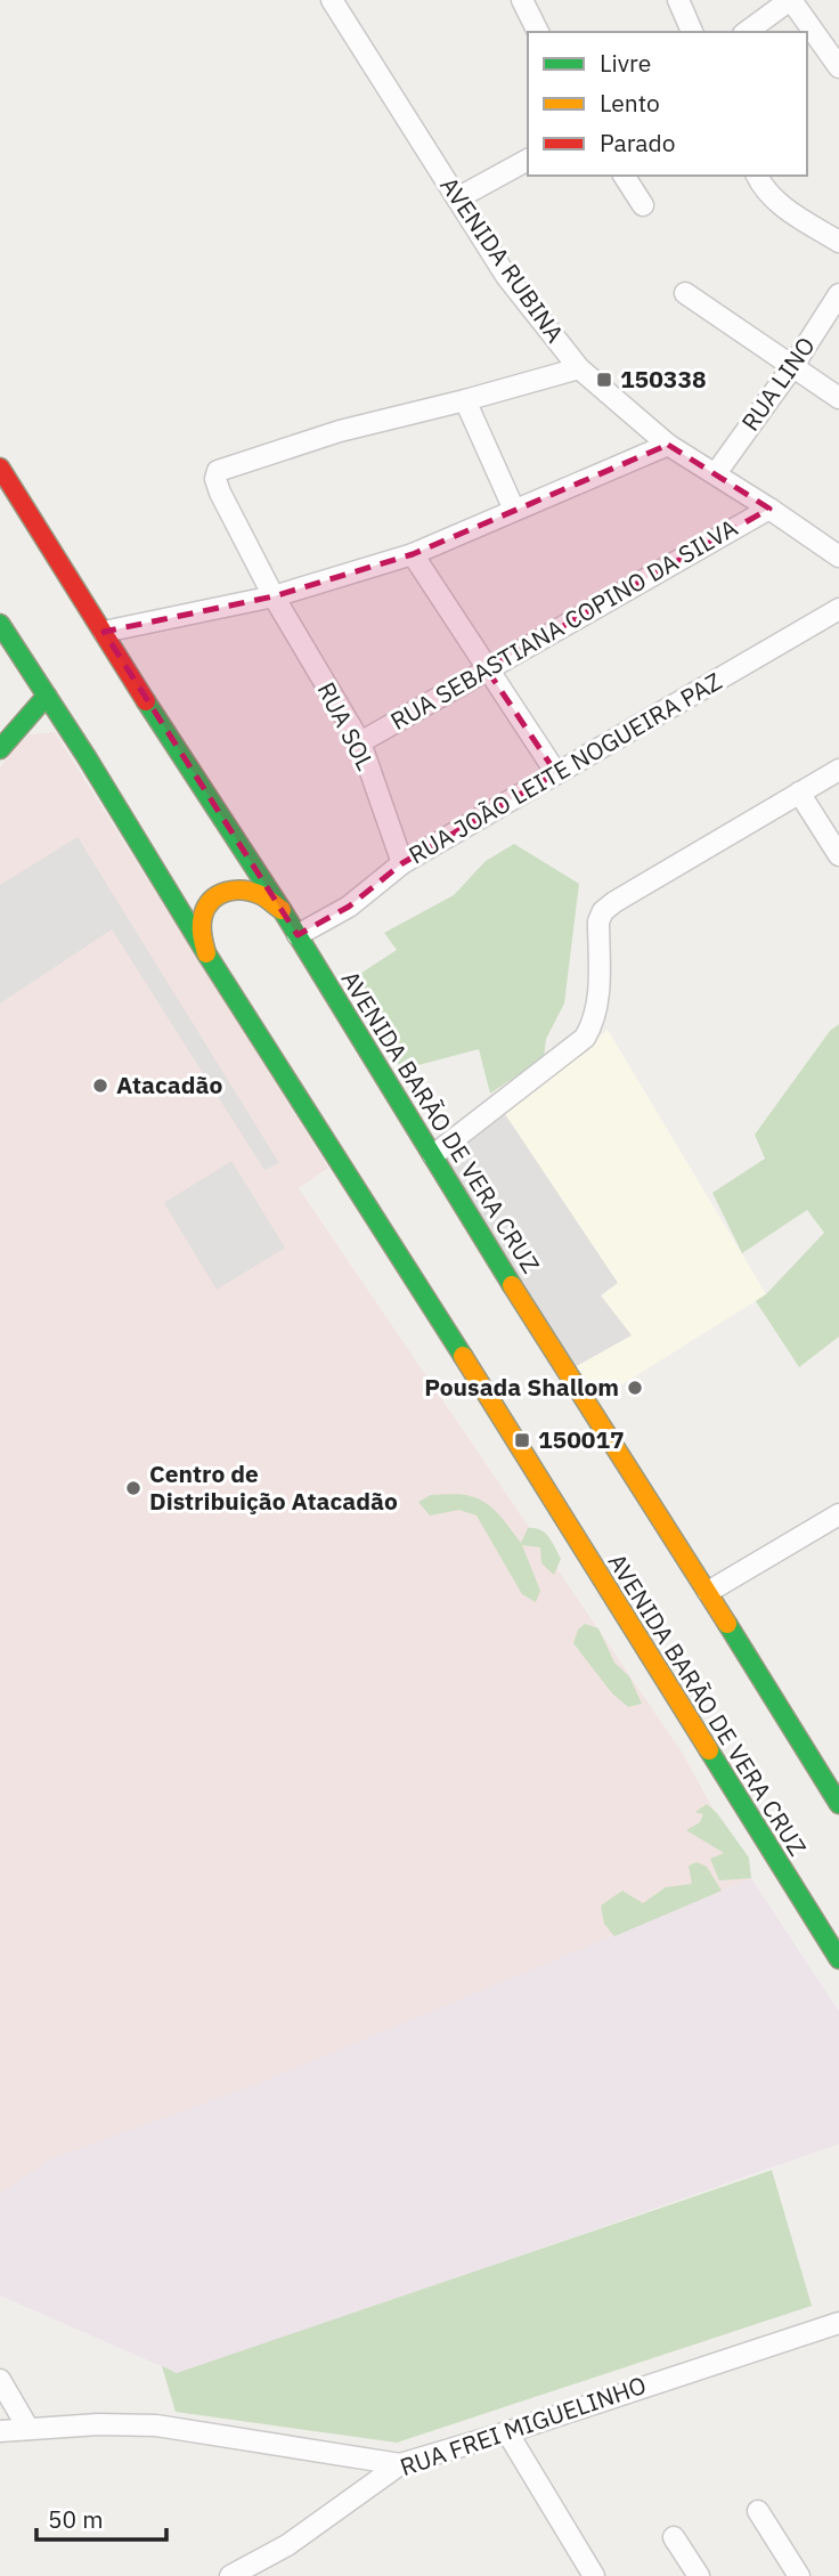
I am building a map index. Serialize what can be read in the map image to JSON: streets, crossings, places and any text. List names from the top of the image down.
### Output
{
  "streets": {
    "main road": ["AVENIDA BARÃO DE VERA CRUZ"],
    "street": [
      "AVENIDA RUBINA",
      "RUA LINO",
      "RUA SEBASTIANA COPINO DA SILVA",
      "RUA SOL",
      "RUA JOÃO LEITE NOGUEIRA PAZ",
      "RUA FREI MIGUELINHO"
    ]
  },
  "crossings": [
    ["AVENIDA RUBINA", "RUA LINO"],
    ["AVENIDA RUBINA", "RUA SEBASTIANA COPINO DA SILVA"],
    ["RUA SEBASTIANA COPINO DA SILVA", "RUA SOL"],
    ["RUA SOL", "RUA JOÃO LEITE NOGUEIRA PAZ"],
    ["RUA JOÃO LEITE NOGUEIRA PAZ", "AVENIDA BARÃO DE VERA CRUZ"]
  ],
  "places": {
    "transit": ["150338", "150017"],
    "other": ["Atacadão", "Pousada Shallom", "Centro de Distribuição Atacadão"]
  },
  "legend": ["Livre", "Lento", "Parado"],
  "scale_bar": "50 m"
}
